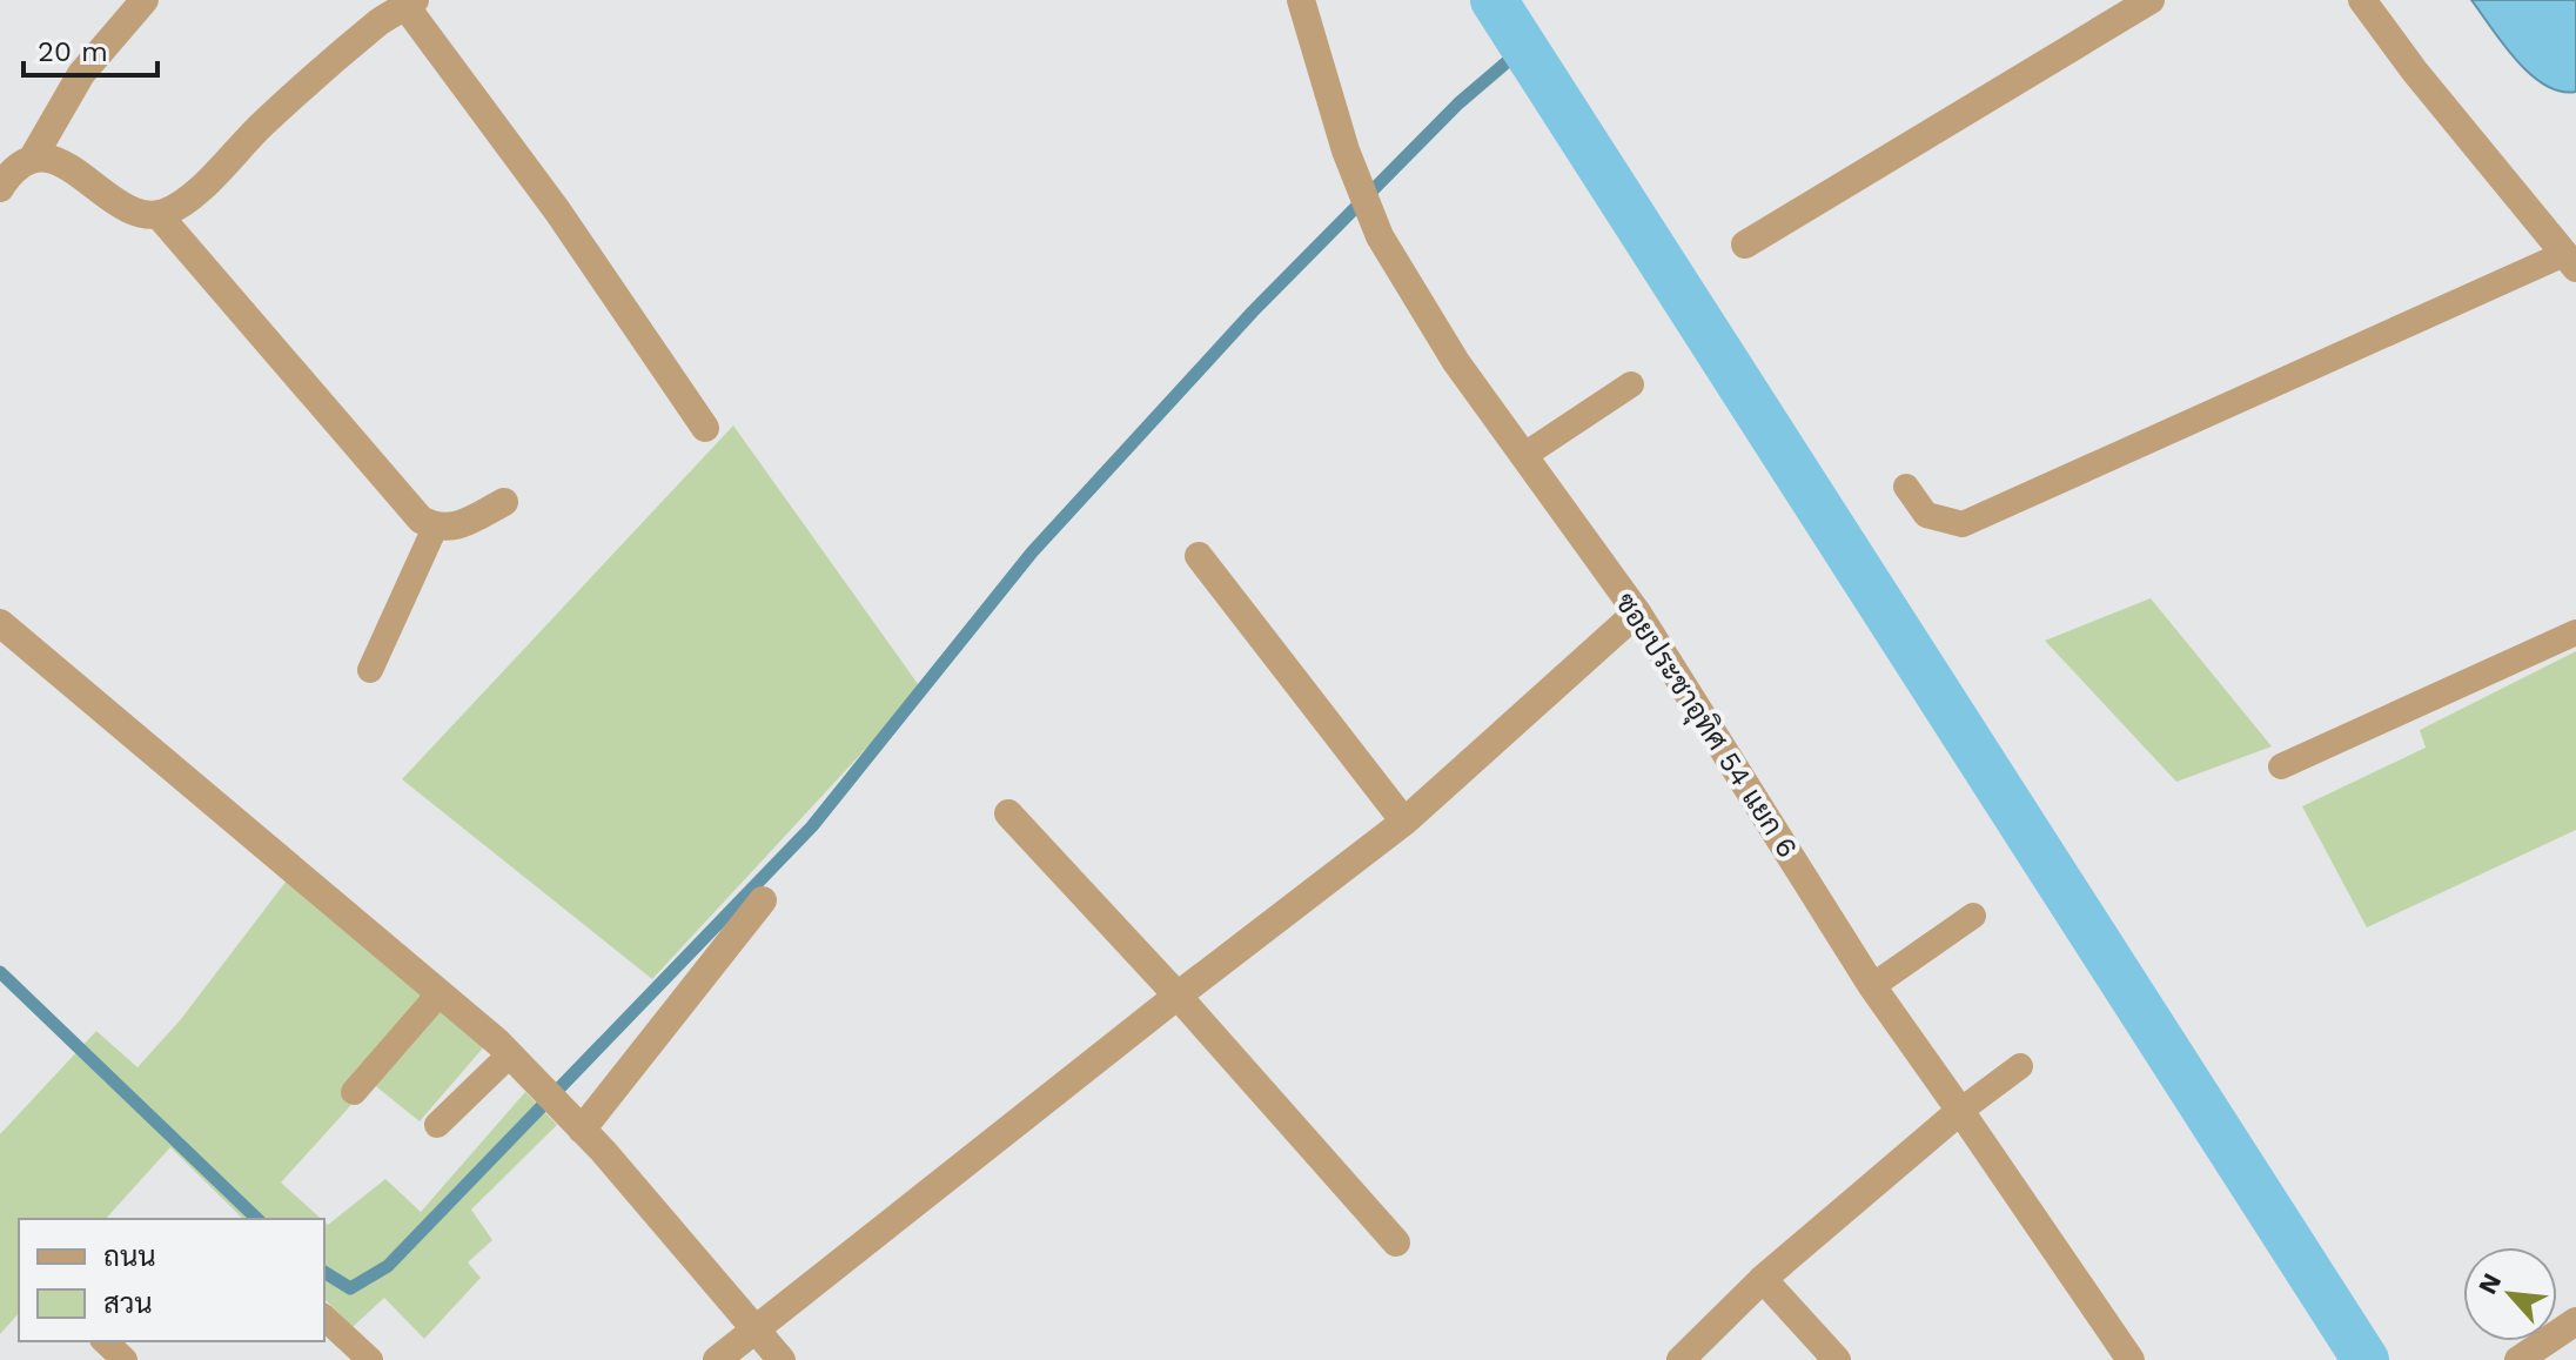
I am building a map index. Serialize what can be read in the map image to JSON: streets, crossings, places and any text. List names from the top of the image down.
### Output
{
  "streets": {
    "street": ["ซอยประชาอุทิศ 54 แยก 6"]
  },
  "legend": ["ถนน", "สวน"],
  "scale_bar": "20 m",
  "north": "top left"
}
